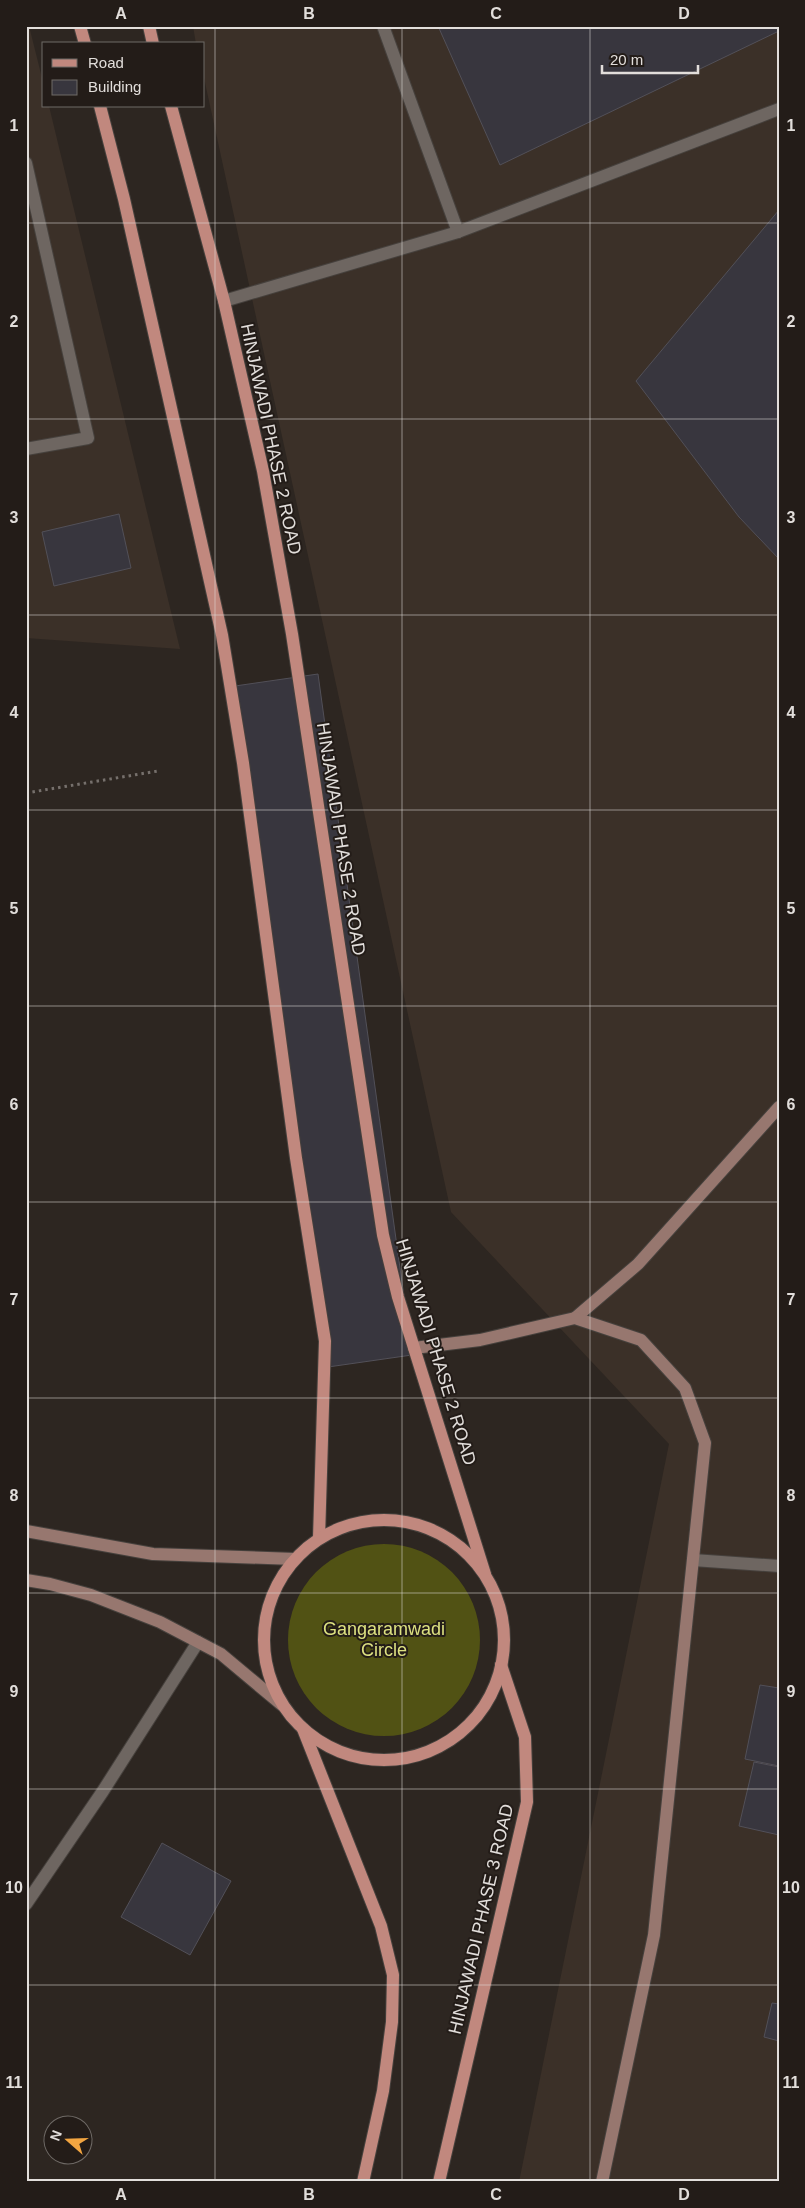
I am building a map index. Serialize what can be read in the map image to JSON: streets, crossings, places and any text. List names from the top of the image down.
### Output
{
  "streets": {
    "main road": ["HINJAWADI PHASE 2 ROAD", "HINJAWADI PHASE 3 ROAD"]
  },
  "parks": ["Gangaramwadi Circle"],
  "legend": ["Road", "Building"],
  "scale_bar": "20 m",
  "north": "left",
  "grid": {
    "columns": [
      "A",
      "B",
      "C",
      "D"
    ],
    "rows": [
      "1",
      "2",
      "3",
      "4",
      "5",
      "6",
      "7",
      "8",
      "9",
      "10",
      "11"
    ]
  }
}
